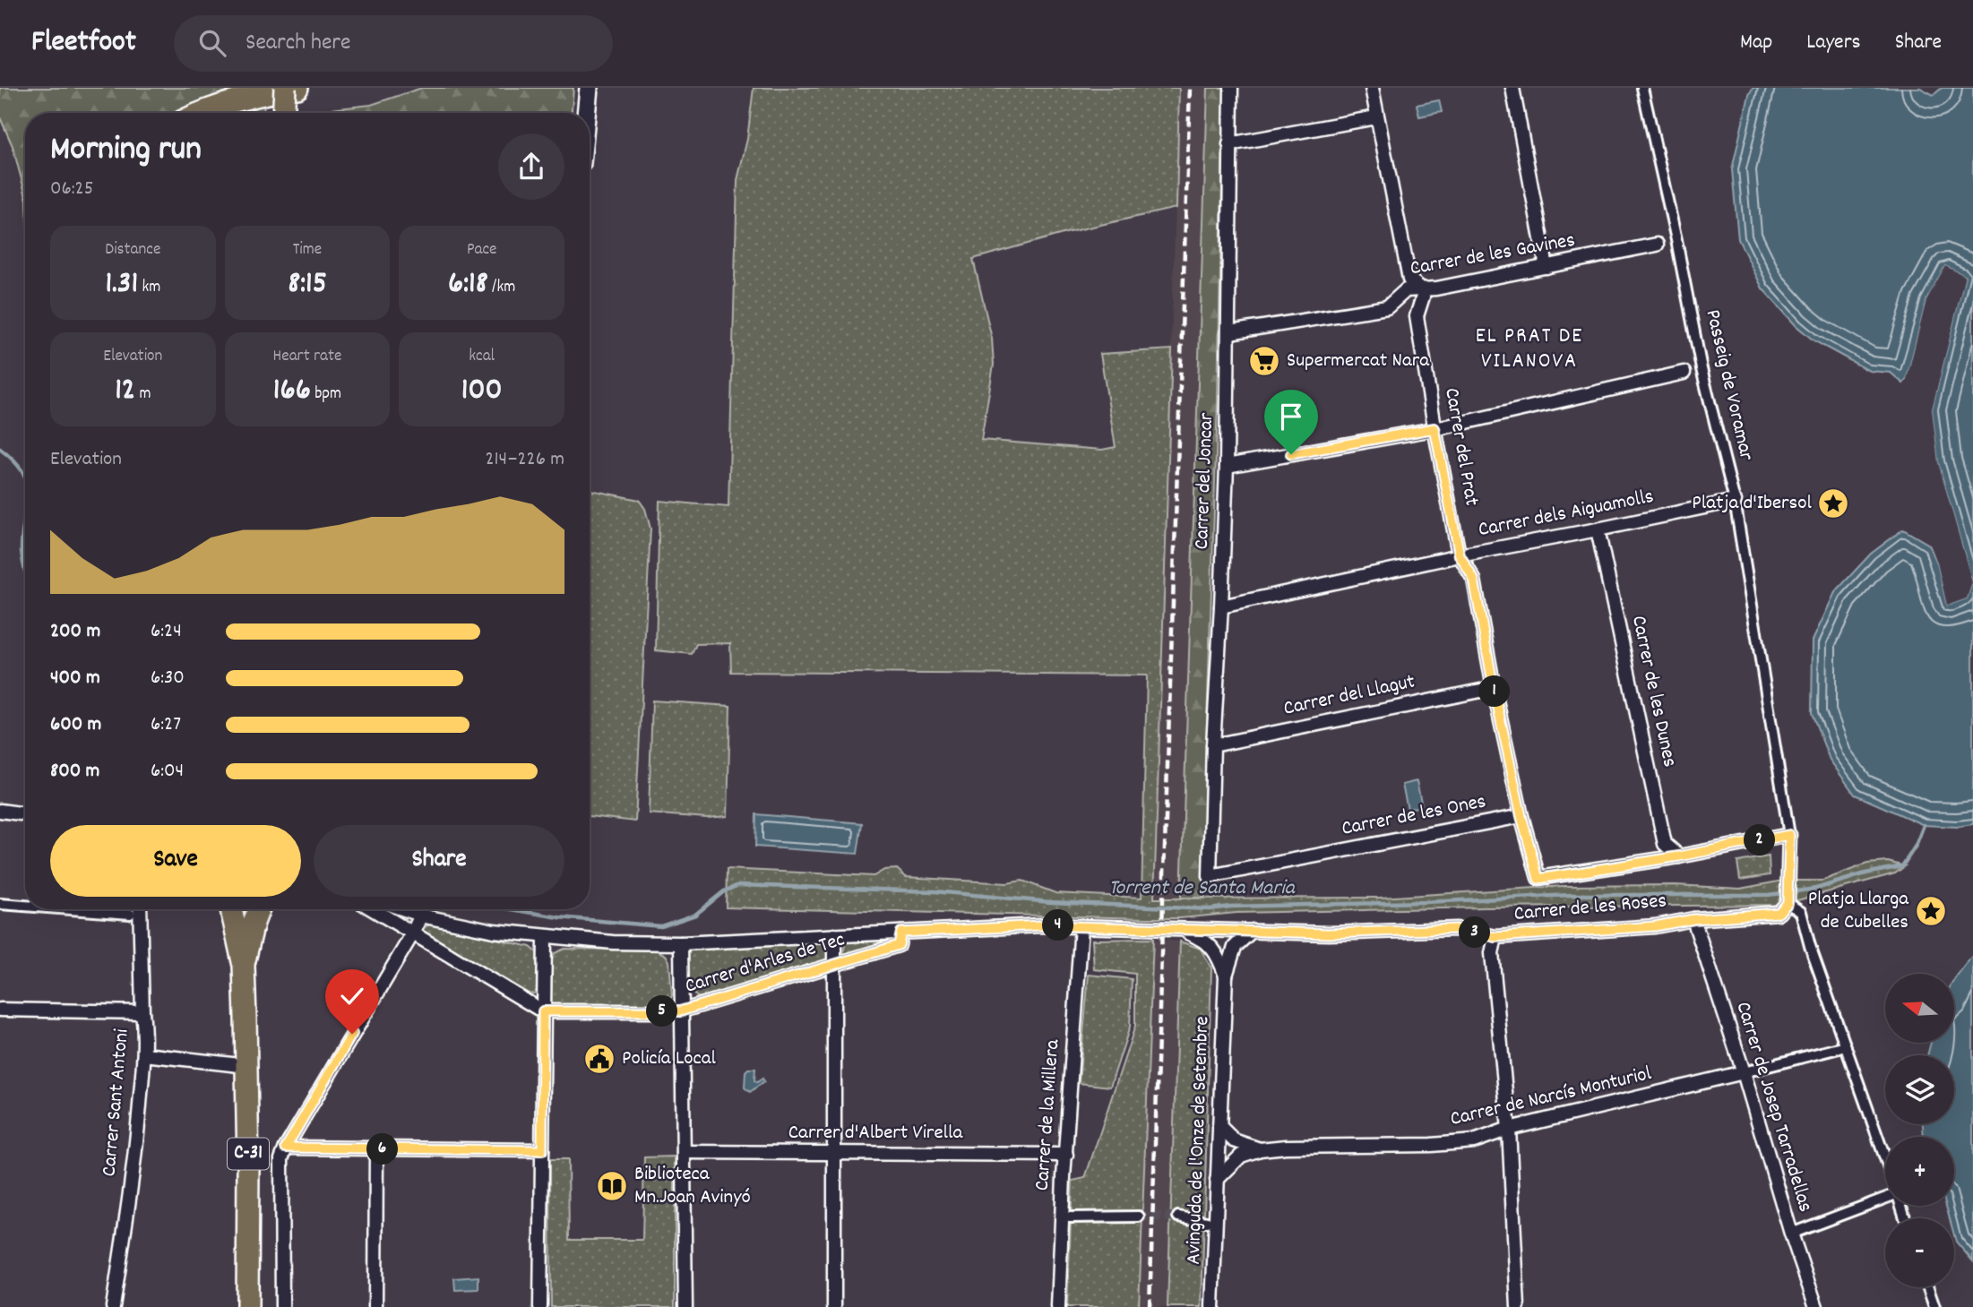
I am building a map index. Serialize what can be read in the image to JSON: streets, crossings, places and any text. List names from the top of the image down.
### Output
{
  "streets": {
    "main road": ["C-31"],
    "street": [
      "Carrer de les Gavines",
      "Passeig de Voramar",
      "Carrer del Prat",
      "Carrer del Joncar",
      "Carrer dels Aiguamolls",
      "Carrer de les Dunes",
      "Carrer del Llagut",
      "Carrer de les Ones",
      "Carrer de les Roses",
      "Carrer d'Arles de Tec",
      "Carrer de Narcís Monturiol",
      "Carrer Sant Antoni",
      "Carrer de Josep Tarradellas",
      "Carrer de la Millera",
      "Carrer d'Albert Virella",
      "Avinguda de l'Onze de Setembre"
    ]
  },
  "crossings": [
    ["Carrer de les Gavines", "Carrer del Prat"],
    ["Carrer de les Gavines", "Carrer del Joncar"],
    ["Passeig de Voramar", "Carrer dels Aiguamolls"],
    ["Passeig de Voramar", "Carrer de les Roses"],
    ["Carrer del Prat", "Carrer dels Aiguamolls"],
    ["Carrer del Prat", "Carrer del Llagut"],
    ["Carrer del Prat", "Carrer de les Ones"],
    ["Carrer del Joncar", "Carrer dels Aiguamolls"],
    ["Carrer del Joncar", "Carrer del Llagut"],
    ["Carrer del Joncar", "Carrer de les Ones"],
    ["Carrer dels Aiguamolls", "Carrer de les Dunes"],
    ["Carrer de les Roses", "Carrer d'Arles de Tec"],
    ["Carrer de les Roses", "Carrer de Josep Tarradellas"],
    ["Carrer de les Roses", "Avinguda de l'Onze de Setembre"],
    ["Carrer d'Arles de Tec", "Carrer de la Millera"],
    ["Carrer d'Arles de Tec", "Avinguda de l'Onze de Setembre"],
    ["Carrer de Narcís Monturiol", "Carrer de Josep Tarradellas"],
    ["Carrer de Narcís Monturiol", "Avinguda de l'Onze de Setembre"],
    ["Carrer de la Millera", "Carrer d'Albert Virella"]
  ],
  "districts": ["EL PRAT DE VILANOVA"],
  "water": ["Torrent de Santa Maria"],
  "places": {
    "supermarket": ["Supermercat Nara"],
    "place": ["Platja d'Ibersol", "Platja Llarga de Cubelles"],
    "public building": ["Policía Local"],
    "library": ["Biblioteca Mn.Joan Avinyó"]
  },
  "north": "left",
  "page": {
    "header": "Fleetfoot",
    "search": "Search here",
    "nav": ["Map", "Layers", "Share"],
    "heading": ["Morning run", "06:25"],
    "stats": [
      ["Distance", "1.31 km"],
      ["Time", "8:15"],
      ["Pace", "6:18 /km"],
      ["Elevation", "12 m"],
      ["Heart rate", "166 bpm"],
      ["kcal", "100"]
    ],
    "chart": ["Elevation", "214–226 m"],
    "list": [
      {
        "name": "200 m",
        "note": "6:24"
      },
      {
        "name": "400 m",
        "note": "6:30"
      },
      {
        "name": "600 m",
        "note": "6:27"
      },
      {
        "name": "800 m",
        "note": "6:04"
      }
    ],
    "pins": [
      "1",
      "2",
      "4",
      "3",
      "5",
      "6"
    ],
    "buttons": ["Save", "Share"],
    "map_buttons": ["+", "−"]
  }
}
